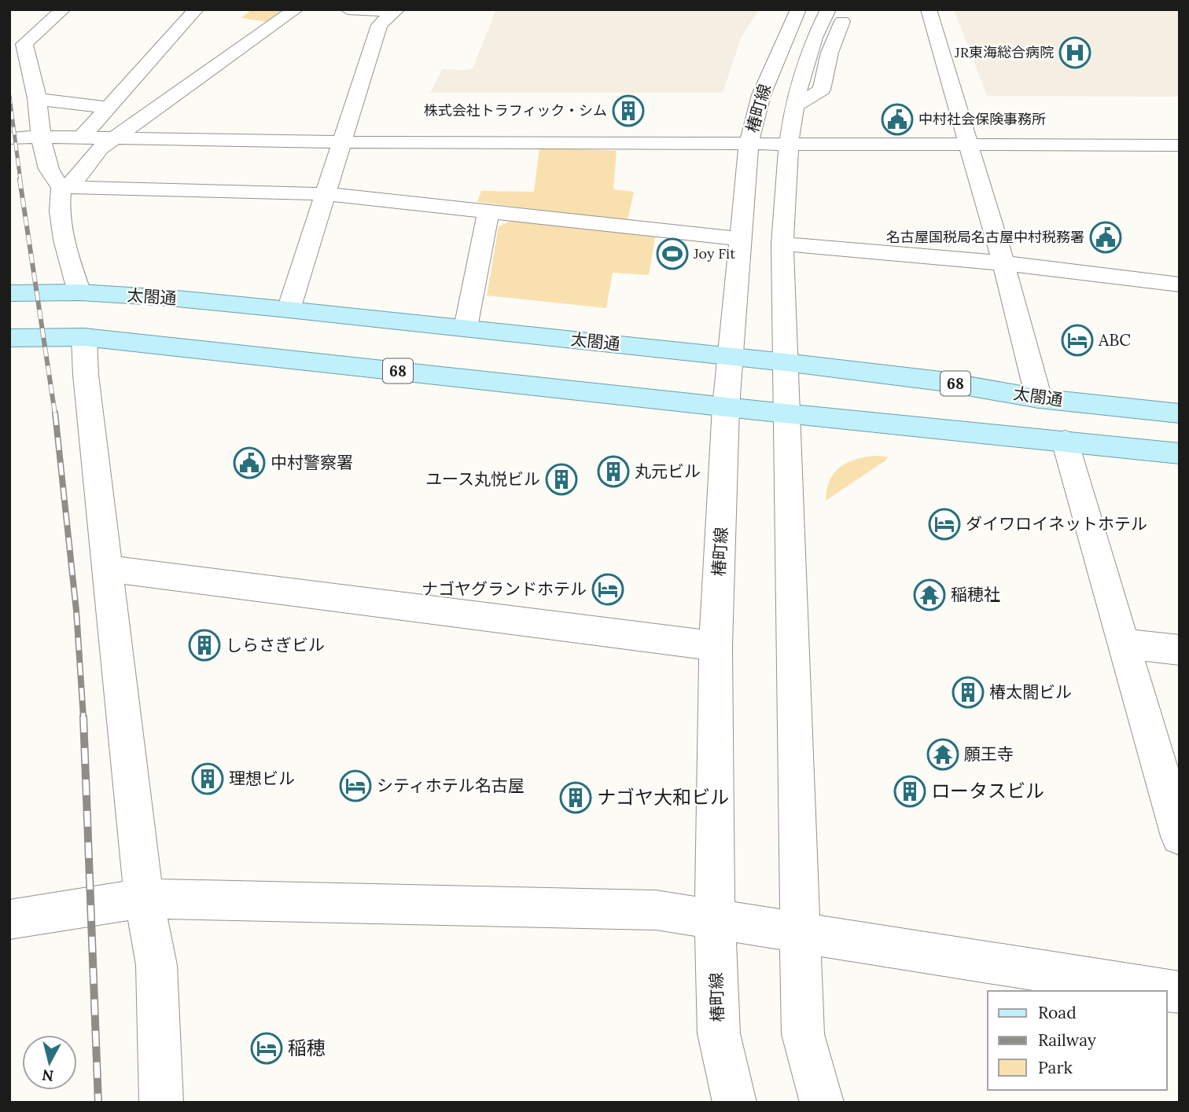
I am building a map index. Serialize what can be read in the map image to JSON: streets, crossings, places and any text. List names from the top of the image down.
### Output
{
  "streets": {
    "main road": ["太閤通", "68"],
    "street": ["椿町線"]
  },
  "crossings": [
    ["椿町線", "太閤通"],
    ["椿町線", "68"]
  ],
  "places": {
    "hospital": ["JR東海総合病院"],
    "building": [
      "株式会社トラフィック・シム",
      "丸元ビル",
      "ユース丸悦ビル",
      "しらさぎビル",
      "椿太閤ビル",
      "理想ビル",
      "ロータスビル",
      "ナゴヤ大和ビル"
    ],
    "public building": ["中村社会保険事務所", "名古屋国税局名古屋中村税務署", "中村警察署"],
    "sports": ["Joy Fit"],
    "hotel": [
      "ABC",
      "ダイワロイネットホテル",
      "ナゴヤグランドホテル",
      "シティホテル名古屋",
      "稲穂"
    ],
    "temple": ["稲穂社", "願王寺"]
  },
  "legend": ["Road", "Railway", "Park"],
  "north": "bottom"
}
